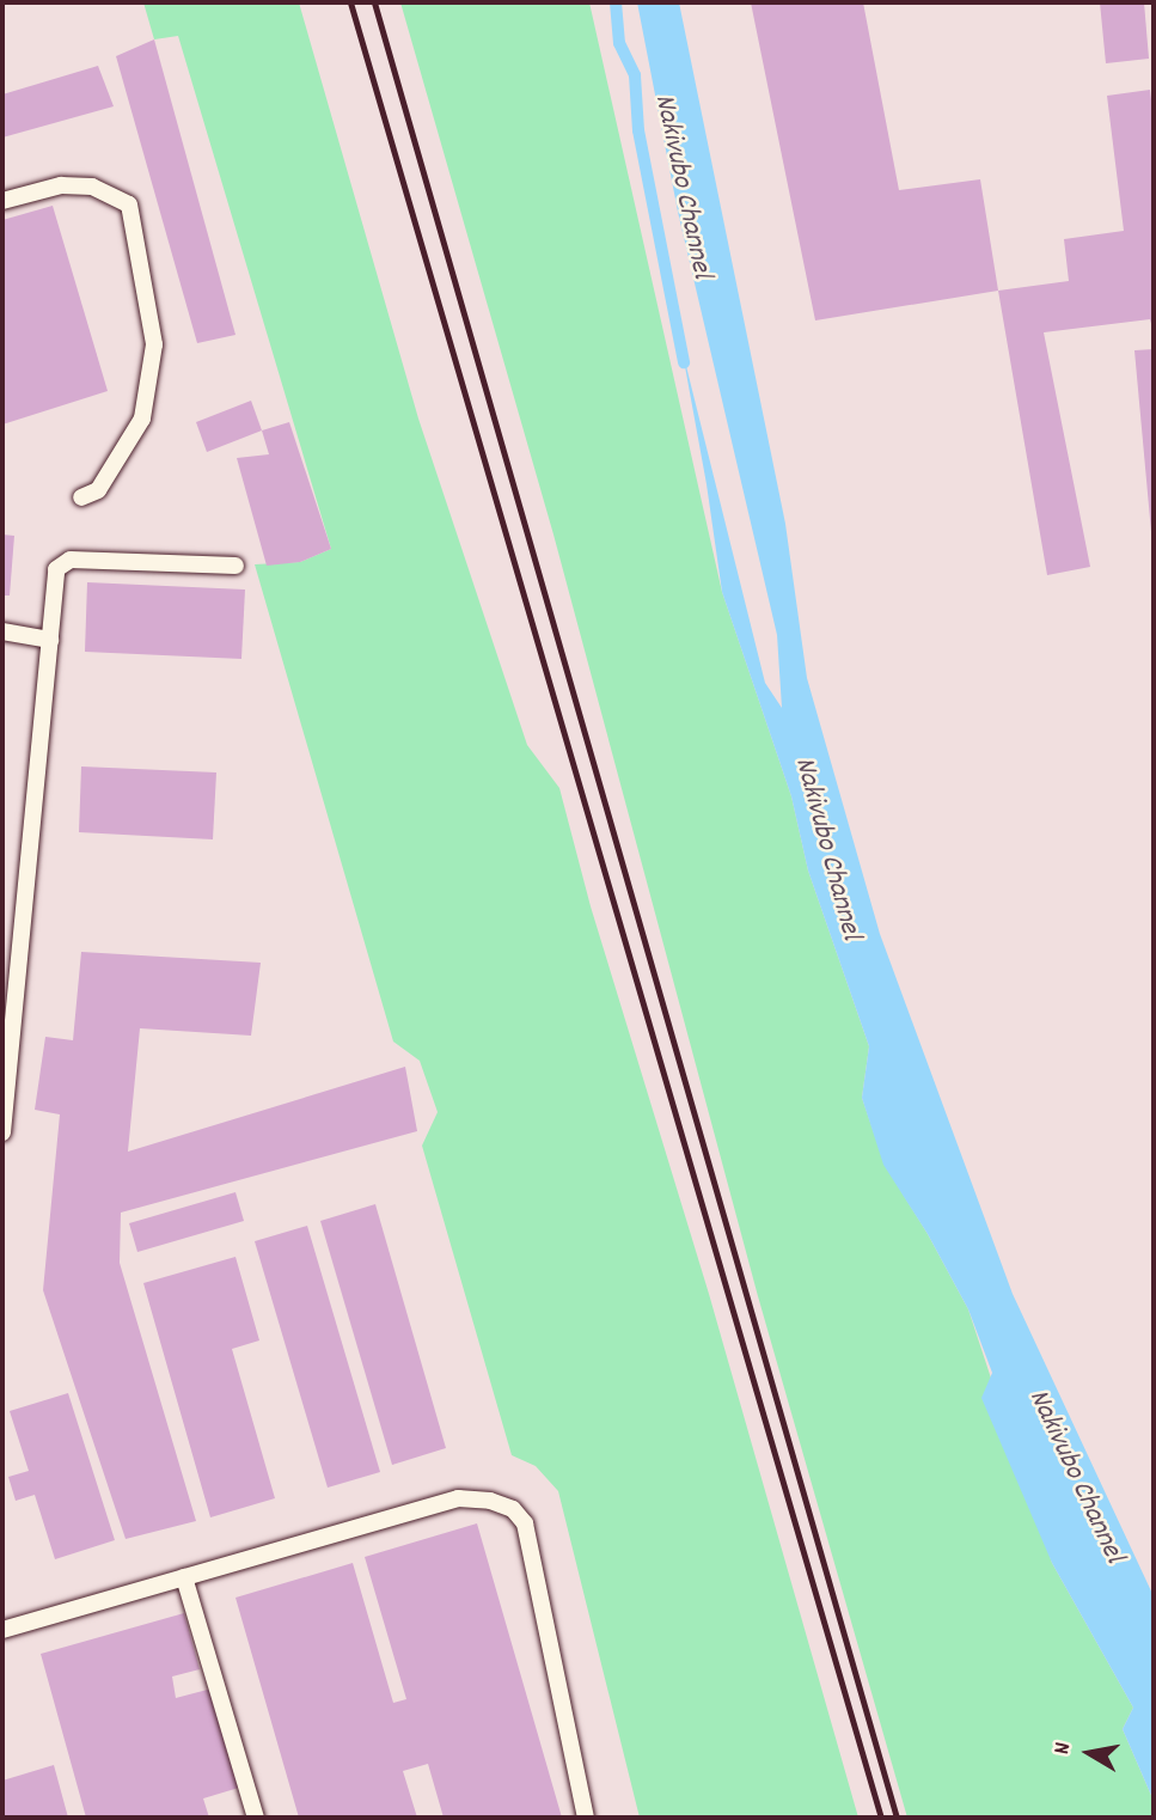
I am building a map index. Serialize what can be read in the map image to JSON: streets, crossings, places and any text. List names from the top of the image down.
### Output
{
  "water": ["Nakivubo Channel"],
  "north": "left"
}
